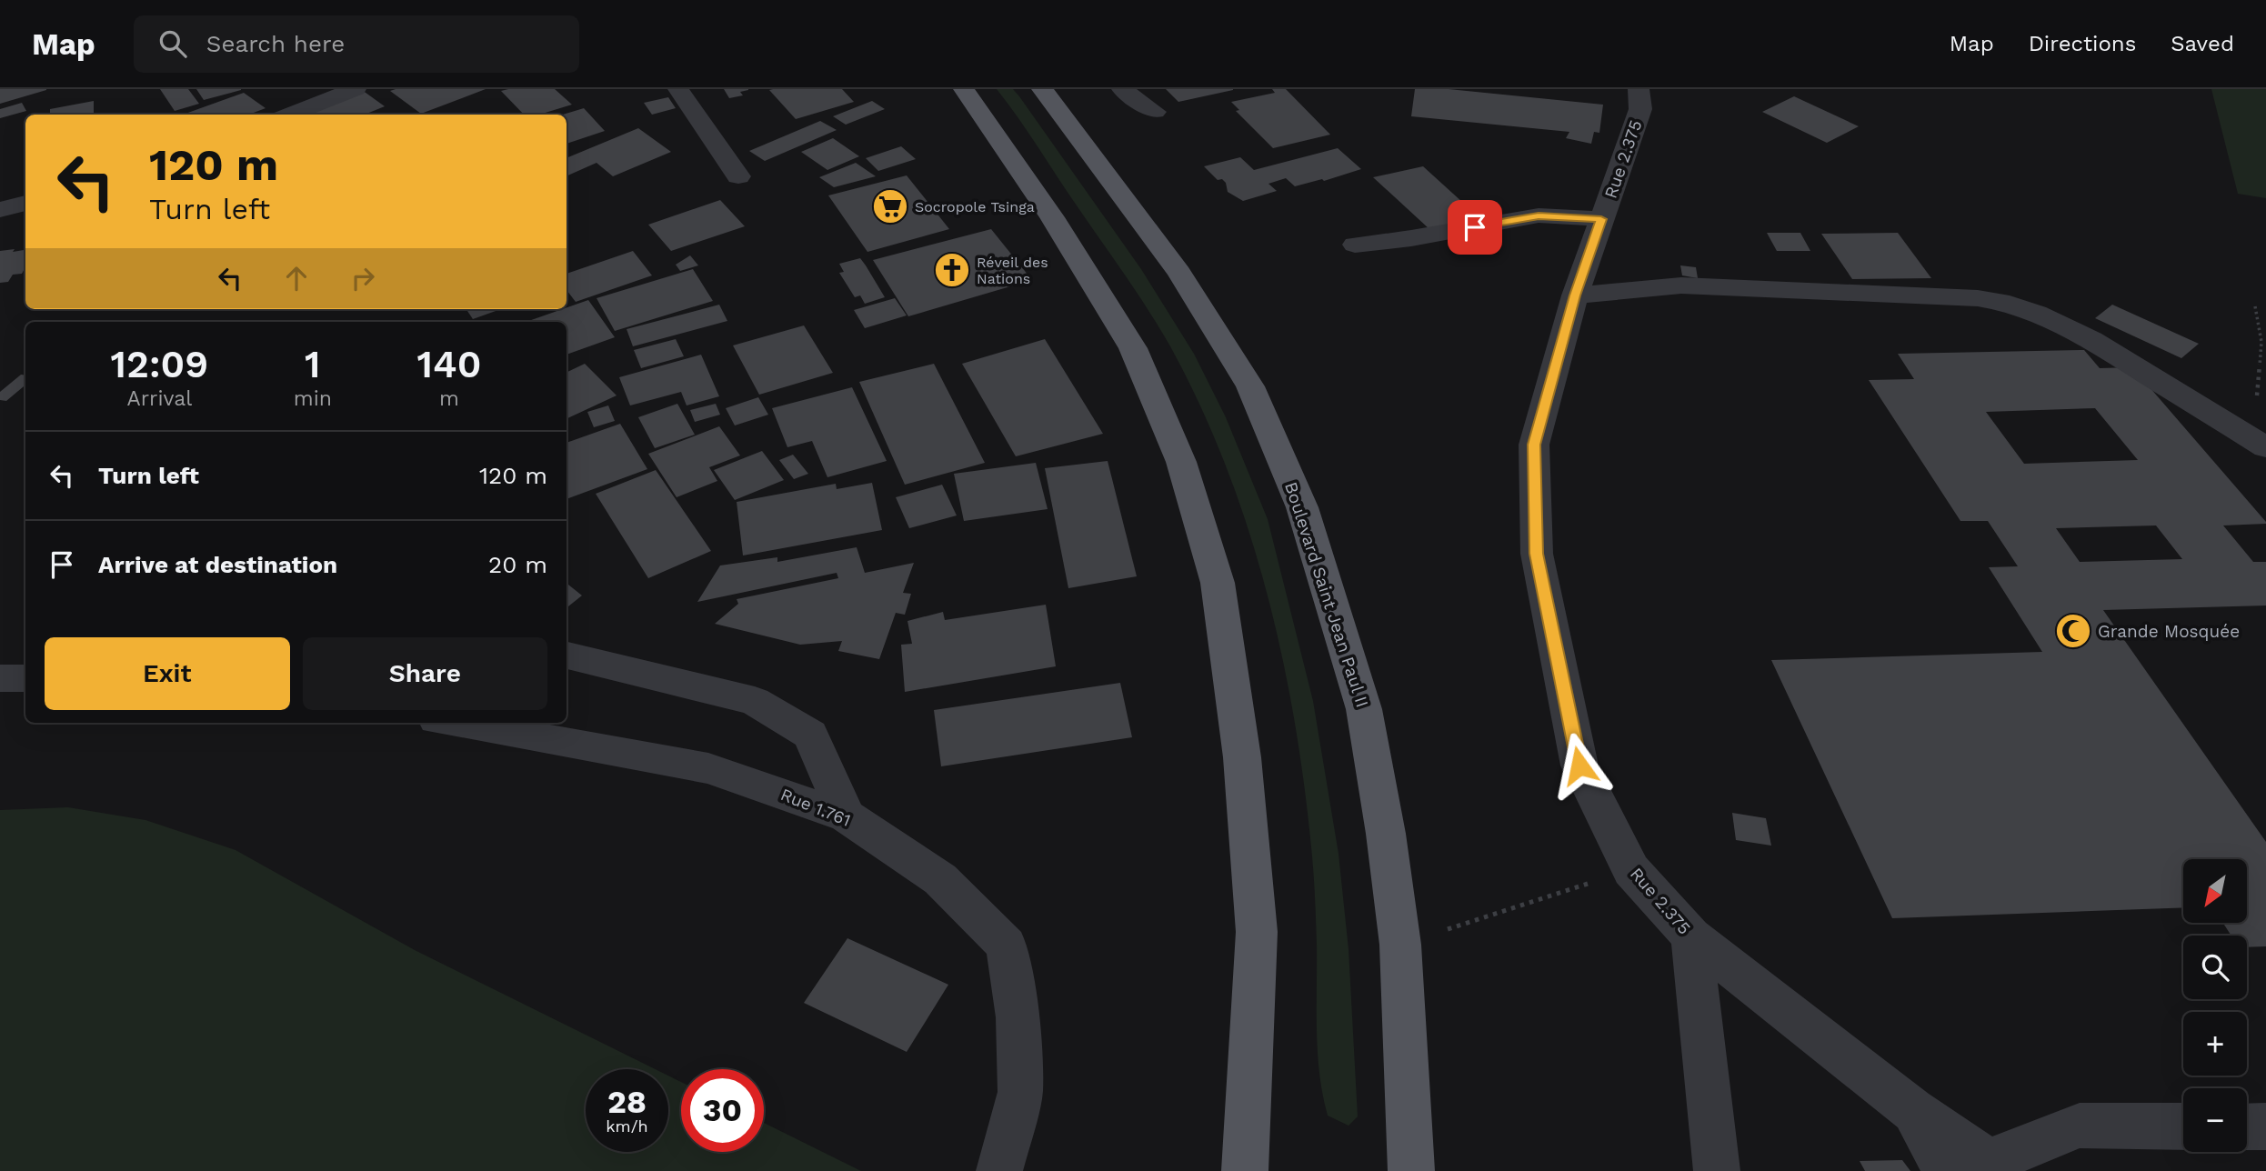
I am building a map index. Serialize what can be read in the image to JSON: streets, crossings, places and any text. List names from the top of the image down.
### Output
{
  "streets": {
    "main road": ["Boulevard Saint Jean Paul II"],
    "street": ["Rue 2.375", "Rue 1.761"]
  },
  "places": {
    "supermarket": ["Socropole Tsinga"],
    "church": ["Réveil des Nations"],
    "mosque": ["Grande Mosquée"]
  },
  "north": "bottom left",
  "page": {
    "header": "Map",
    "search": "Search here",
    "nav": ["Map", "Directions", "Saved"],
    "turn": ["120 m", "Turn left"],
    "eta": [
      "12:09",
      "Arrival",
      "1",
      "min",
      "140",
      "m"
    ],
    "list": [
      {
        "name": "Turn left",
        "value": "120 m"
      },
      {
        "name": "Arrive at destination",
        "value": "20 m"
      }
    ],
    "buttons": ["Exit", "Share"],
    "map_buttons": ["+", "−"],
    "speed": "28 km/h",
    "limit": "30"
  }
}
